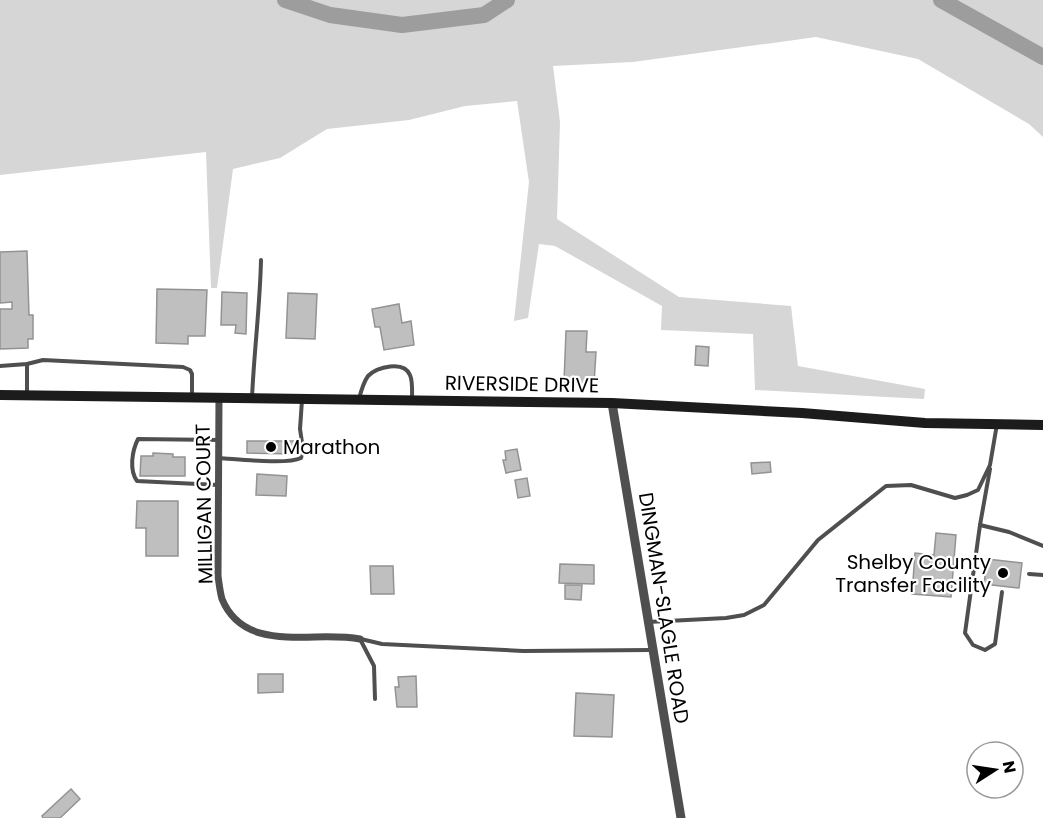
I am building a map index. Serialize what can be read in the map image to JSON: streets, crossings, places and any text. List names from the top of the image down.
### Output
{
  "streets": {
    "main road": ["RIVERSIDE DRIVE"],
    "street": ["MILLIGAN COURT", "DINGMAN-SLAGLE ROAD"]
  },
  "crossings": [
    ["RIVERSIDE DRIVE", "MILLIGAN COURT"],
    ["RIVERSIDE DRIVE", "DINGMAN-SLAGLE ROAD"]
  ],
  "places": ["Marathon", "Shelby County Transfer Facility"],
  "north": "right"
}
